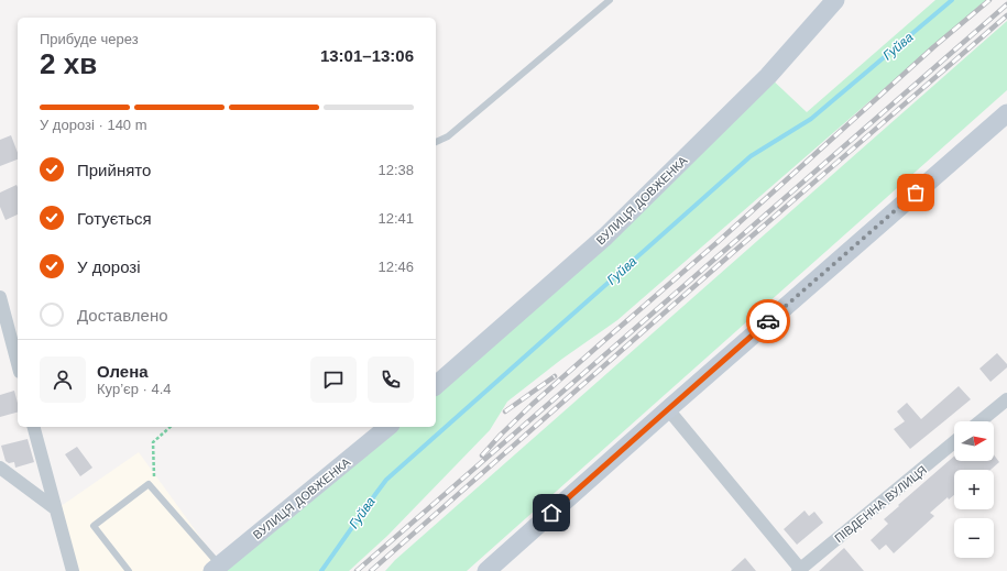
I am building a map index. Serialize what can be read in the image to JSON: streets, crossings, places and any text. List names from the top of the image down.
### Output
{
  "streets": {
    "street": ["ВУЛИЦЯ ДОВЖЕНКА", "ПІВДЕННА ВУЛИЦЯ"]
  },
  "water": ["Гуйва"],
  "north": "right",
  "page": {
    "heading": ["2 хв", "Прибуде через", "13:01–13:06"],
    "panel": ["Олена", "Кур’єр · 4.4"],
    "bar": "У дорозі · 140 m",
    "list": [
      ["Прийнято", "12:38"],
      ["Готується", "12:41"],
      ["У дорозі", "12:46"],
      "Доставлено"
    ],
    "map_buttons": ["+", "−"]
  }
}
